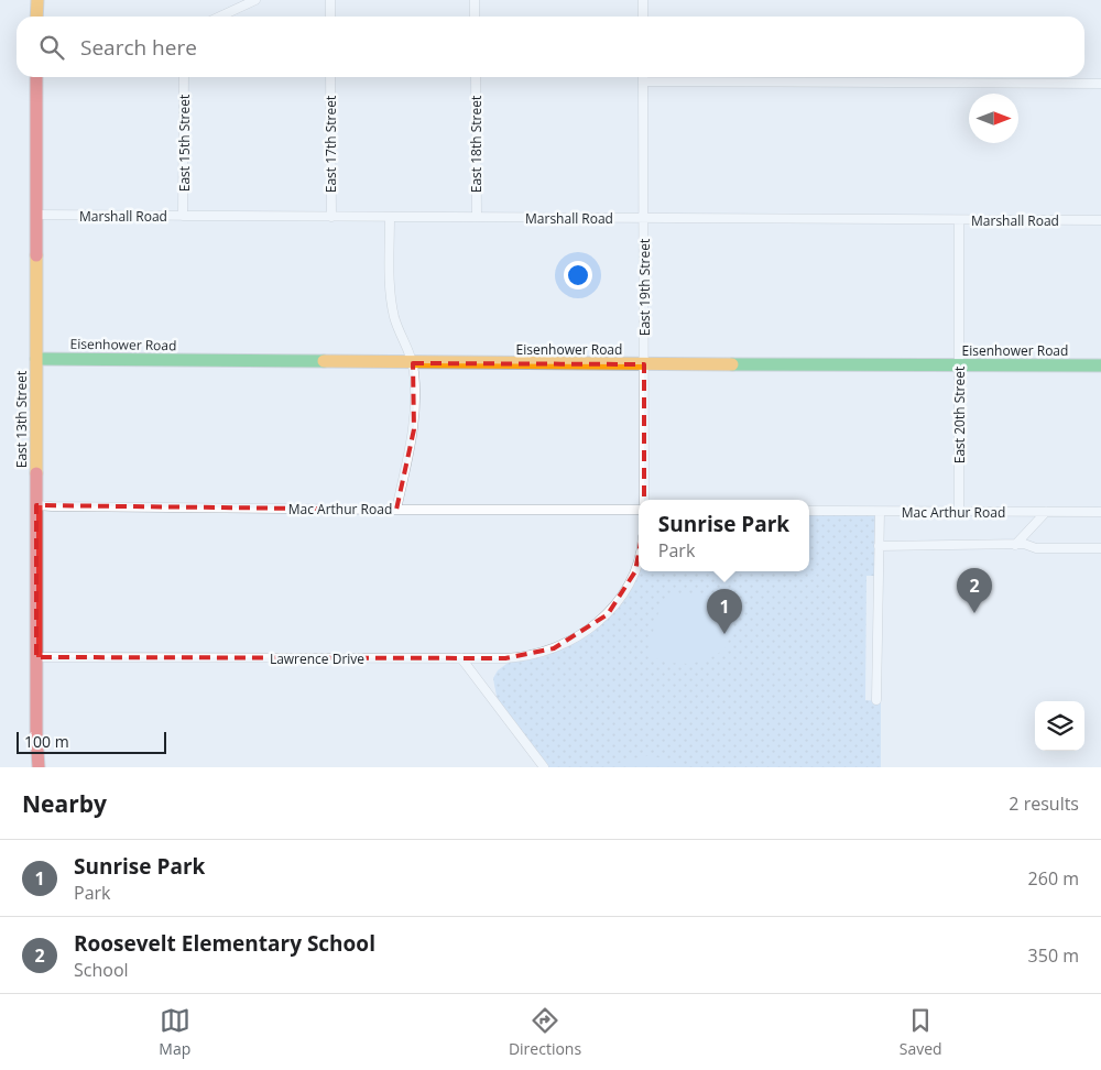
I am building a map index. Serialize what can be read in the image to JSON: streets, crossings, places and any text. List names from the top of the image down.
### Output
{
  "streets": {
    "street": [
      "East 15th Street",
      "East 17th Street",
      "East 18th Street",
      "Marshall Road",
      "East 19th Street",
      "Eisenhower Road",
      "East 20th Street",
      "East 13th Street",
      "Mac Arthur Road",
      "Lawrence Drive"
    ]
  },
  "crossings": [
    ["East 15th Street", "Marshall Road"],
    ["East 17th Street", "Marshall Road"],
    ["East 18th Street", "Marshall Road"],
    ["Marshall Road", "East 19th Street"],
    ["Marshall Road", "East 20th Street"],
    ["Marshall Road", "East 13th Street"],
    ["East 19th Street", "Eisenhower Road"],
    ["Eisenhower Road", "East 20th Street"],
    ["Eisenhower Road", "East 13th Street"],
    ["East 20th Street", "Mac Arthur Road"],
    ["East 13th Street", "Mac Arthur Road"],
    ["East 13th Street", "Lawrence Drive"]
  ],
  "scale_bar": "100 m",
  "north": "right",
  "page": {
    "search": "Search here",
    "popup": ["Sunrise Park", "Park"],
    "pins": ["2", "1"],
    "scale": "100 m",
    "heading": ["Nearby", "2 results"],
    "list": [
      {
        "mark": "1",
        "name": "Sunrise Park",
        "note": "Park",
        "value": "260 m"
      },
      {
        "mark": "2",
        "name": "Roosevelt Elementary School",
        "note": "School",
        "value": "350 m"
      }
    ],
    "nav": ["Map", "Directions", "Saved"]
  }
}
